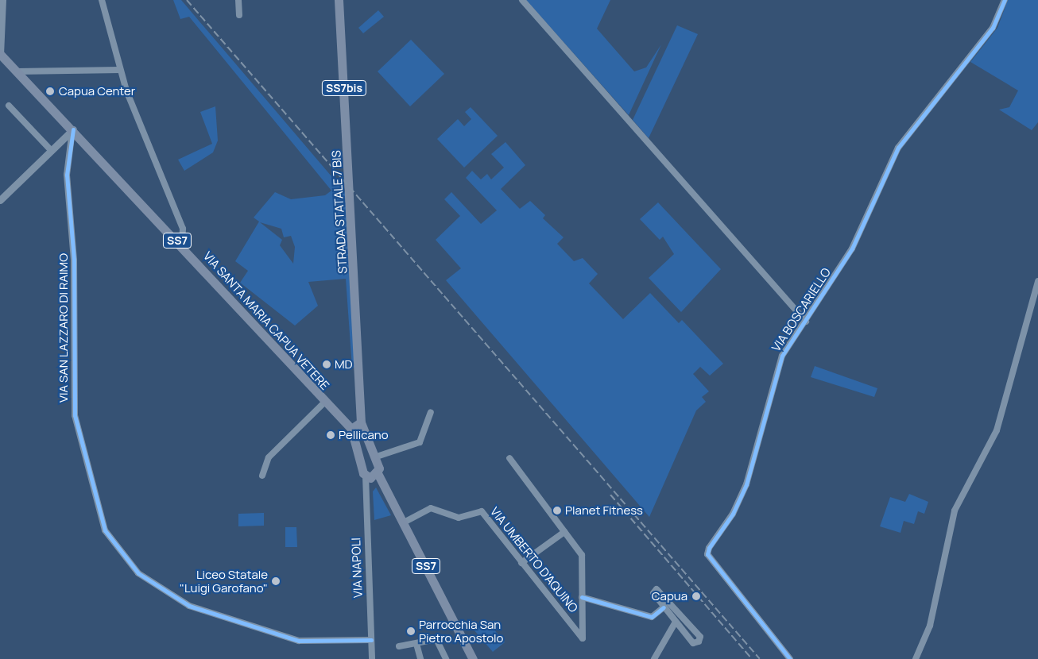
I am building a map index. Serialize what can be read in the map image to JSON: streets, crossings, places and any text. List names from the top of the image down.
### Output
{
  "streets": {
    "main road": [
      "SS7bis",
      "STRADA STATALE 7 BIS",
      "SS7",
      "VIA SANTA MARIA CAPUA VETERE"
    ],
    "street": [
      "VIA BOSCARIELLO",
      "VIA SAN LAZZARO DI RAIMO",
      "VIA UMBERTO D'AQUINO",
      "VIA NAPOLI"
    ]
  },
  "crossings": [
    ["STRADA STATALE 7 BIS", "SS7"],
    ["SS7", "VIA SANTA MARIA CAPUA VETERE"],
    ["SS7", "VIA UMBERTO D'AQUINO"],
    ["SS7", "VIA NAPOLI"],
    ["VIA SANTA MARIA CAPUA VETERE", "VIA SAN LAZZARO DI RAIMO"],
    ["VIA SAN LAZZARO DI RAIMO", "VIA NAPOLI"]
  ],
  "places": [
    "Capua Center",
    "MD",
    "Pellicano",
    "Planet Fitness",
    "Liceo Statale \"Luigi Garofano\"",
    "Capua",
    "Parrocchia San Pietro Apostolo"
  ]
}
